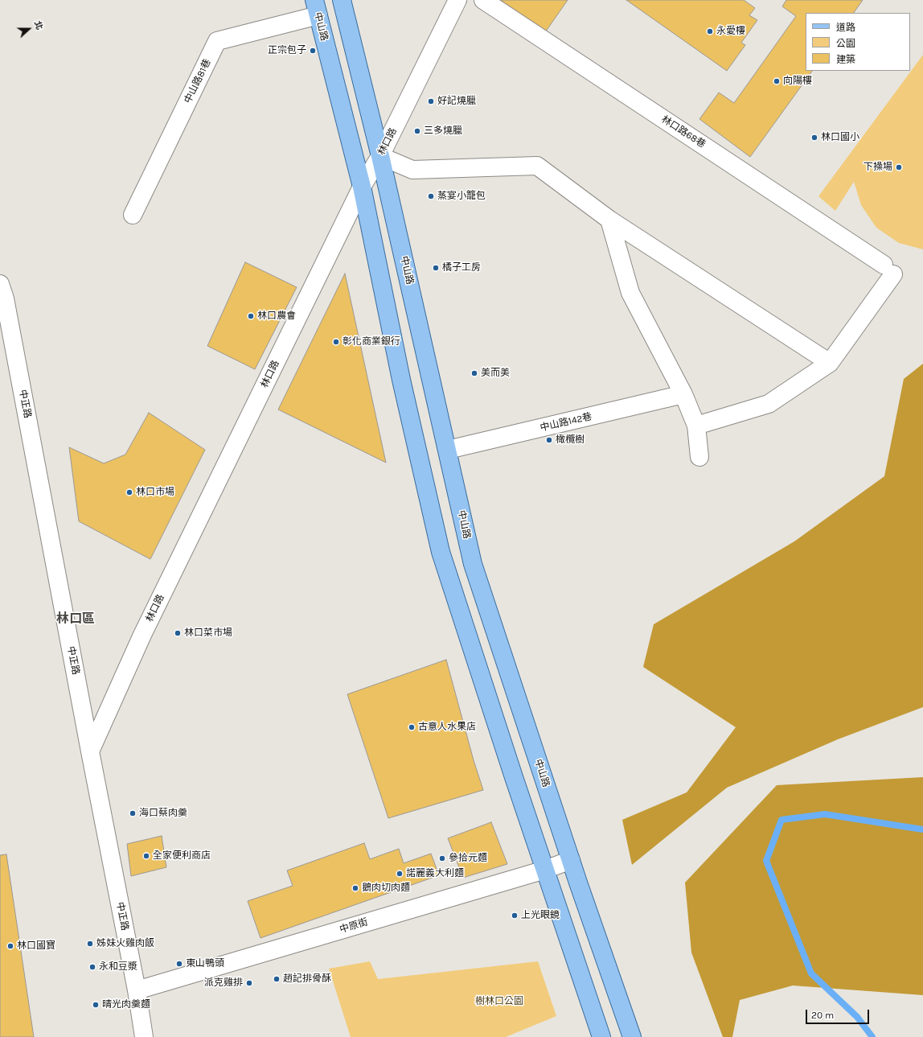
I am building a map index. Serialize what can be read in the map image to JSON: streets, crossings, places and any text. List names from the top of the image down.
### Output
{
  "streets": {
    "main road": ["中山路"],
    "street": [
      "中山路81巷",
      "林口路68巷",
      "林口路",
      "中正路",
      "中山路142巷",
      "中原街"
    ]
  },
  "crossings": [
    ["中山路", "中山路81巷"],
    ["中山路", "林口路"],
    ["中山路", "中山路142巷"],
    ["中山路", "中原街"],
    ["林口路", "中正路"],
    ["中正路", "中原街"]
  ],
  "districts": ["林口區"],
  "parks": ["樹林口公園"],
  "places": [
    "永愛樓",
    "正宗包子",
    "向陽樓",
    "好記燒臘",
    "三多燒臘",
    "林口國小",
    "下操場",
    "蒸宴小籠包",
    "橘子工房",
    "林口農會",
    "彰化商業銀行",
    "美而美",
    "橄欖樹",
    "林口市場",
    "林口菜市場",
    "古意人水果店",
    "海口蔡肉羹",
    "全家便利商店",
    "參拾元麵",
    "諾麗義大利麵",
    "鵝肉切肉麵",
    "上光眼鏡",
    "姊妹火雞肉飯",
    "林口國寶",
    "東山鴨頭",
    "永和豆漿",
    "趙記排骨酥",
    "派克雞排",
    "晴光肉羹麵"
  ],
  "legend": ["道路", "公園", "建築"],
  "scale_bar": "20 m",
  "north": "right"
}
